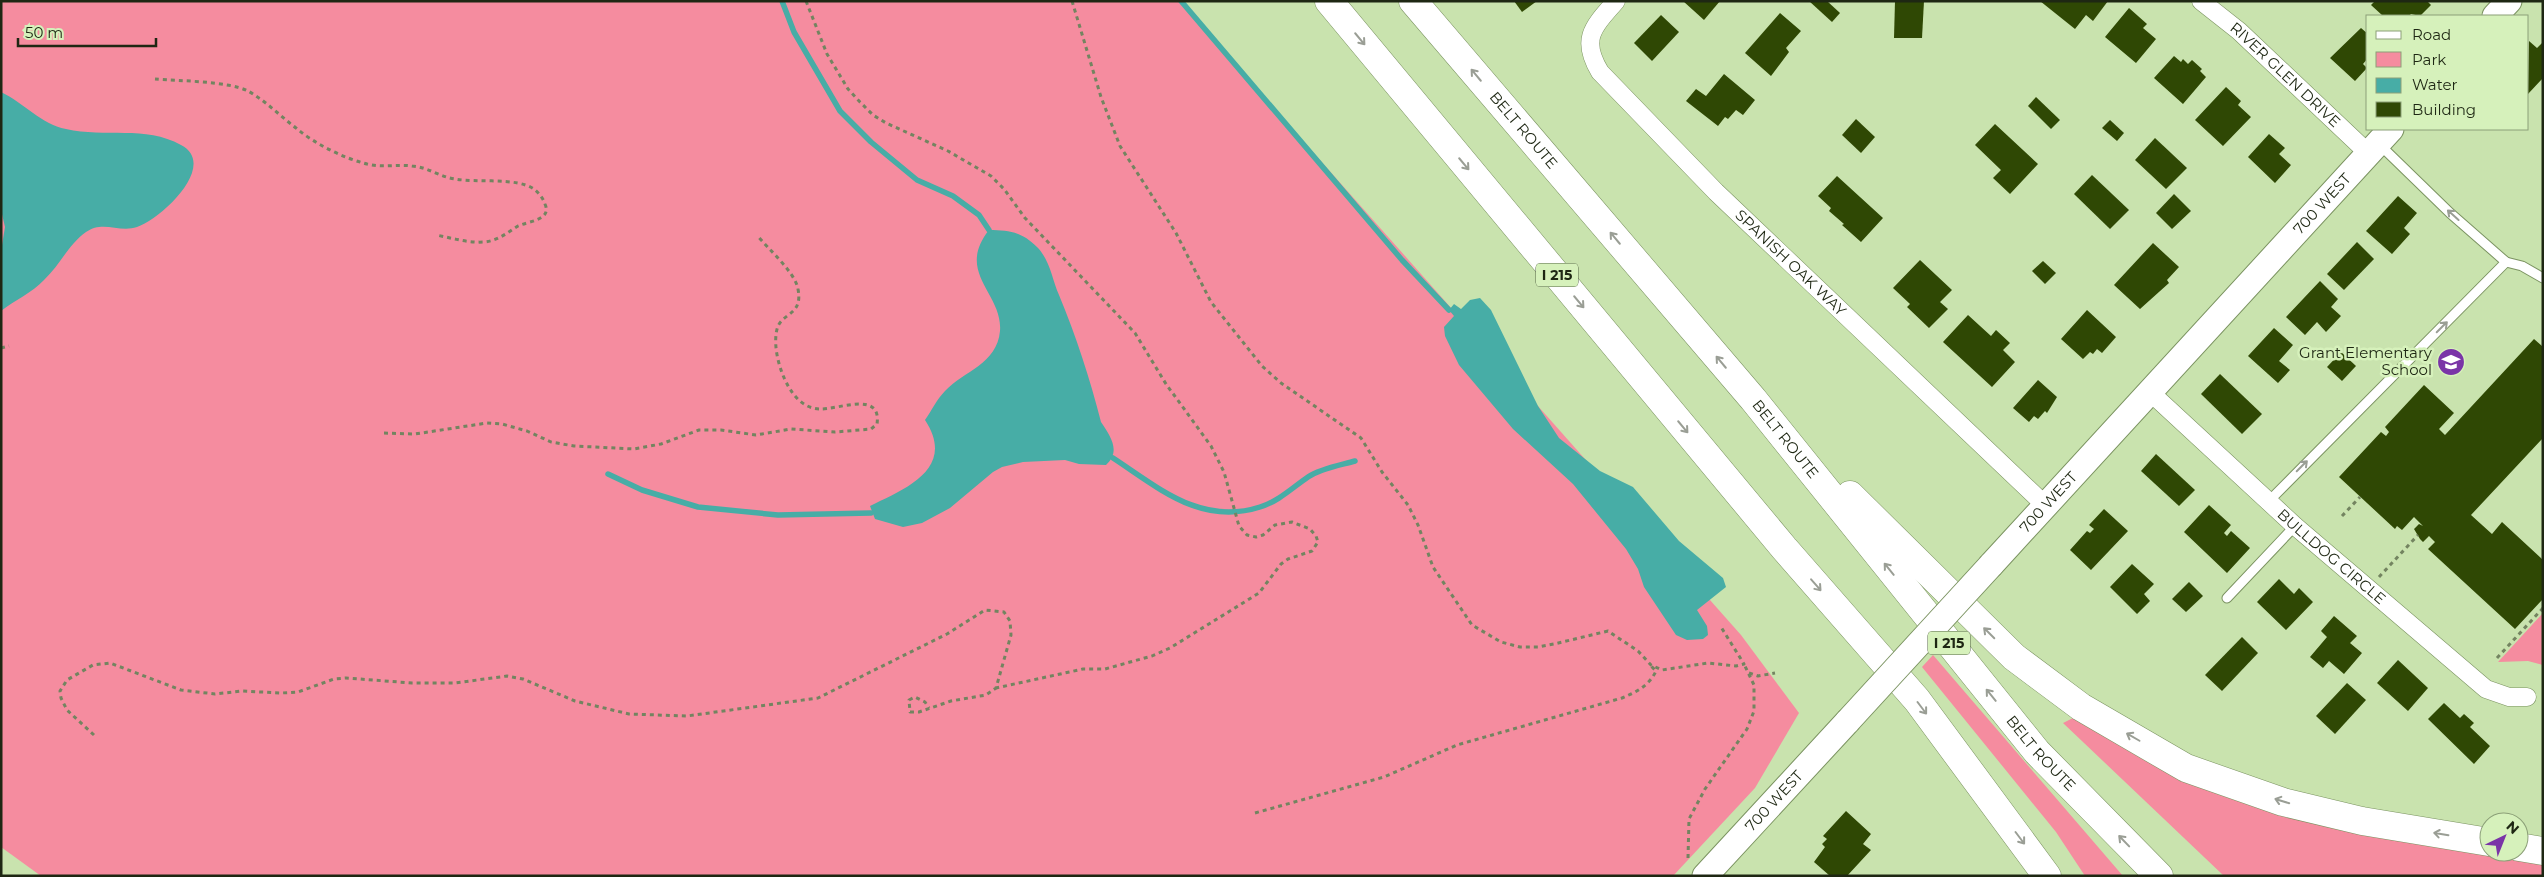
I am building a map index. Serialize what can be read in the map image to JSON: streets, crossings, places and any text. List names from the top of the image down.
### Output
{
  "streets": {
    "highway": ["BELT ROUTE", "I 215"],
    "main road": ["700 WEST"],
    "street": ["RIVER GLEN DRIVE", "SPANISH OAK WAY", "BULLDOG CIRCLE"]
  },
  "crossings": [
    ["RIVER GLEN DRIVE", "700 WEST"],
    ["700 WEST", "SPANISH OAK WAY"],
    ["700 WEST", "BULLDOG CIRCLE"]
  ],
  "places": {
    "school or university": ["Grant Elementary School"]
  },
  "legend": [
    "Road",
    "Park",
    "Water",
    "Building"
  ],
  "scale_bar": "50 m",
  "north": "top right"
}
